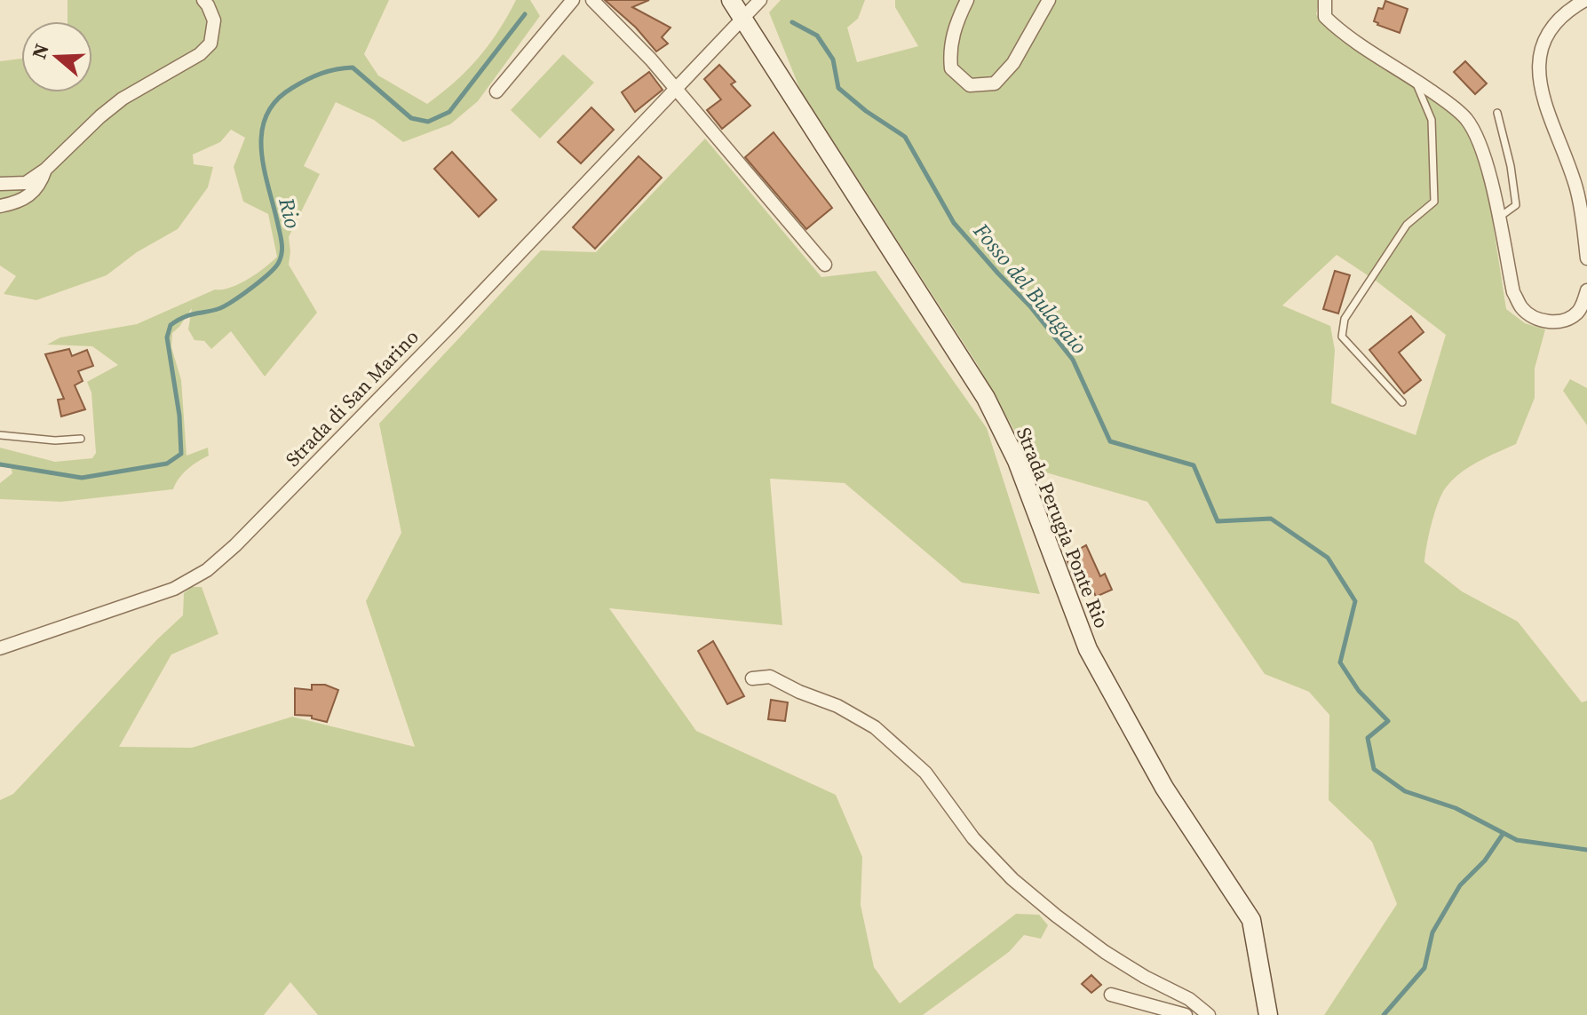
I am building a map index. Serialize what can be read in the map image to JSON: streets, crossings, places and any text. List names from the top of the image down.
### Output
{
  "streets": {
    "main road": ["Strada Perugia Ponte Rio"],
    "street": ["Strada di San Marino"]
  },
  "crossings": [
    ["Strada di San Marino", "Strada Perugia Ponte Rio"]
  ],
  "water": ["Rio", "Fosso del Bulagaio"],
  "north": "left"
}
